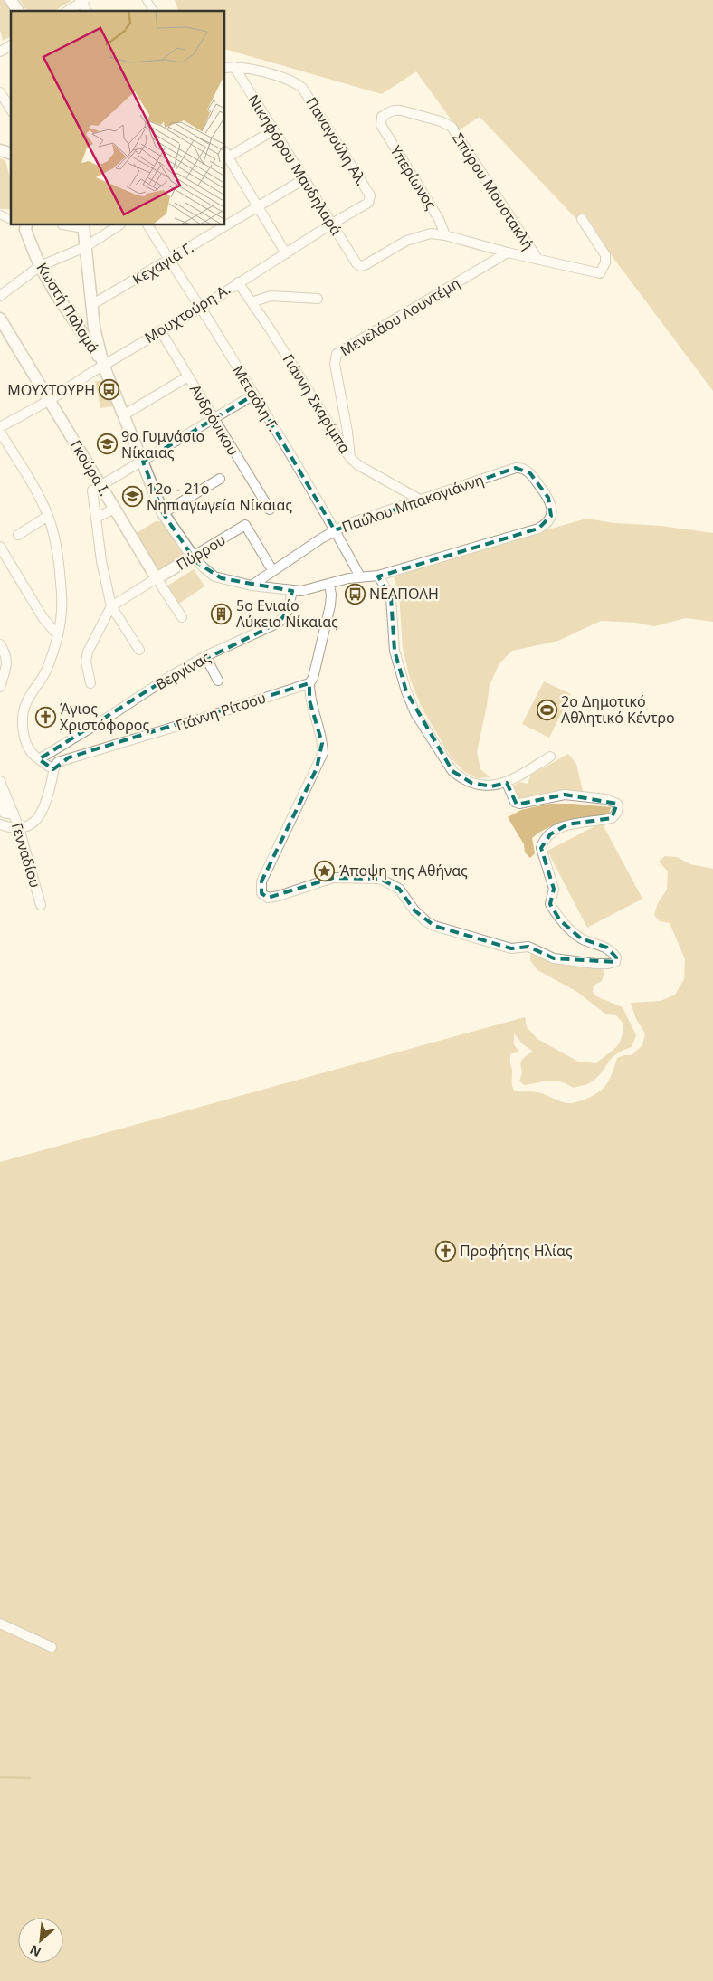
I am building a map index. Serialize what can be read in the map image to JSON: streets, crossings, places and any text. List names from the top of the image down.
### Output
{
  "streets": {
    "street": [
      "Παναγούλη Αλ.",
      "Νικηφόρου Μανδηλαρά",
      "Υπερίωνος",
      "Σπύρου Μουστακλή",
      "Κεχαγιά Γ.",
      "Κωστή Παλαμά",
      "Μουχτούρη Α.",
      "Μενελάου Λουντέμη",
      "Μετσόλη Γ.",
      "Γιάννη Σκαρίμπα",
      "Ανδρόνικου",
      "Γκούρα Ι.",
      "Παύλου Μπακογιάννη",
      "Πύρρου",
      "Βεργίνας",
      "Γιάννη Ρίτσου",
      "Γενναδίου"
    ]
  },
  "crossings": [
    ["Παναγούλη Αλ.", "Νικηφόρου Μανδηλαρά"],
    ["Παναγούλη Αλ.", "Μουχτούρη Α."],
    ["Νικηφόρου Μανδηλαρά", "Υπερίωνος"],
    ["Νικηφόρου Μανδηλαρά", "Κεχαγιά Γ."],
    ["Νικηφόρου Μανδηλαρά", "Μουχτούρη Α."],
    ["Υπερίωνος", "Σπύρου Μουστακλή"],
    ["Κεχαγιά Γ.", "Μετσόλη Γ."],
    ["Κωστή Παλαμά", "Μουχτούρη Α."],
    ["Μουχτούρη Α.", "Μετσόλη Γ."],
    ["Μουχτούρη Α.", "Γιάννη Σκαρίμπα"],
    ["Μουχτούρη Α.", "Ανδρόνικου"],
    ["Μουχτούρη Α.", "Γκούρα Ι."],
    ["Μενελάου Λουντέμη", "Γιάννη Σκαρίμπα"],
    ["Μετσόλη Γ.", "Παύλου Μπακογιάννη"],
    ["Γιάννη Σκαρίμπα", "Παύλου Μπακογιάννη"],
    ["Γκούρα Ι.", "Πύρρου"],
    ["Παύλου Μπακογιάννη", "Πύρρου"]
  ],
  "places": {
    "bus stop": ["ΜΟΥΧΤΟΥΡΗ", "ΝΕΑΠΟΛΗ"],
    "school or university": ["9ο Γυμνάσιο Νίκαιας", "12ο - 21ο Νηπιαγωγεία Νίκαιας"],
    "building": ["5ο Ενιαίο Λύκειο Νίκαιας"],
    "sports": ["2o Δημοτικό Αθλητικό Κέντρο"],
    "church": ["Άγιος Χριστόφορος", "Προφήτης Ηλίας"],
    "place": ["Άποψη της Αθήνας"]
  },
  "north": "bottom left"
}
